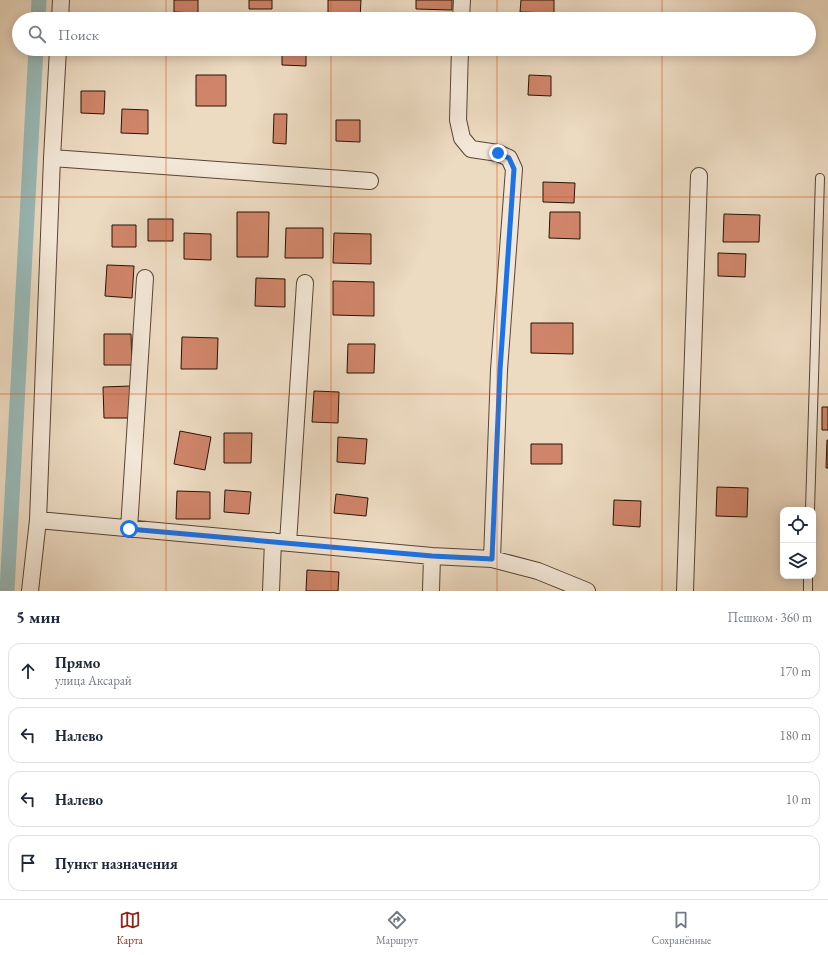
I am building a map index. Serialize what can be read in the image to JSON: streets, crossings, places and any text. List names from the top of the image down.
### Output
{
  "page": {
    "search": "Поиск",
    "heading": ["5 мин", "Пешком · 360 m"],
    "list": [
      ["Прямо", "улица Аксарай", "170 m"],
      ["Налево", "180 m"],
      ["Налево", "10 m"],
      "Пункт назначения"
    ],
    "nav": ["Карта", "Маршрут", "Сохранённые"]
  }
}
